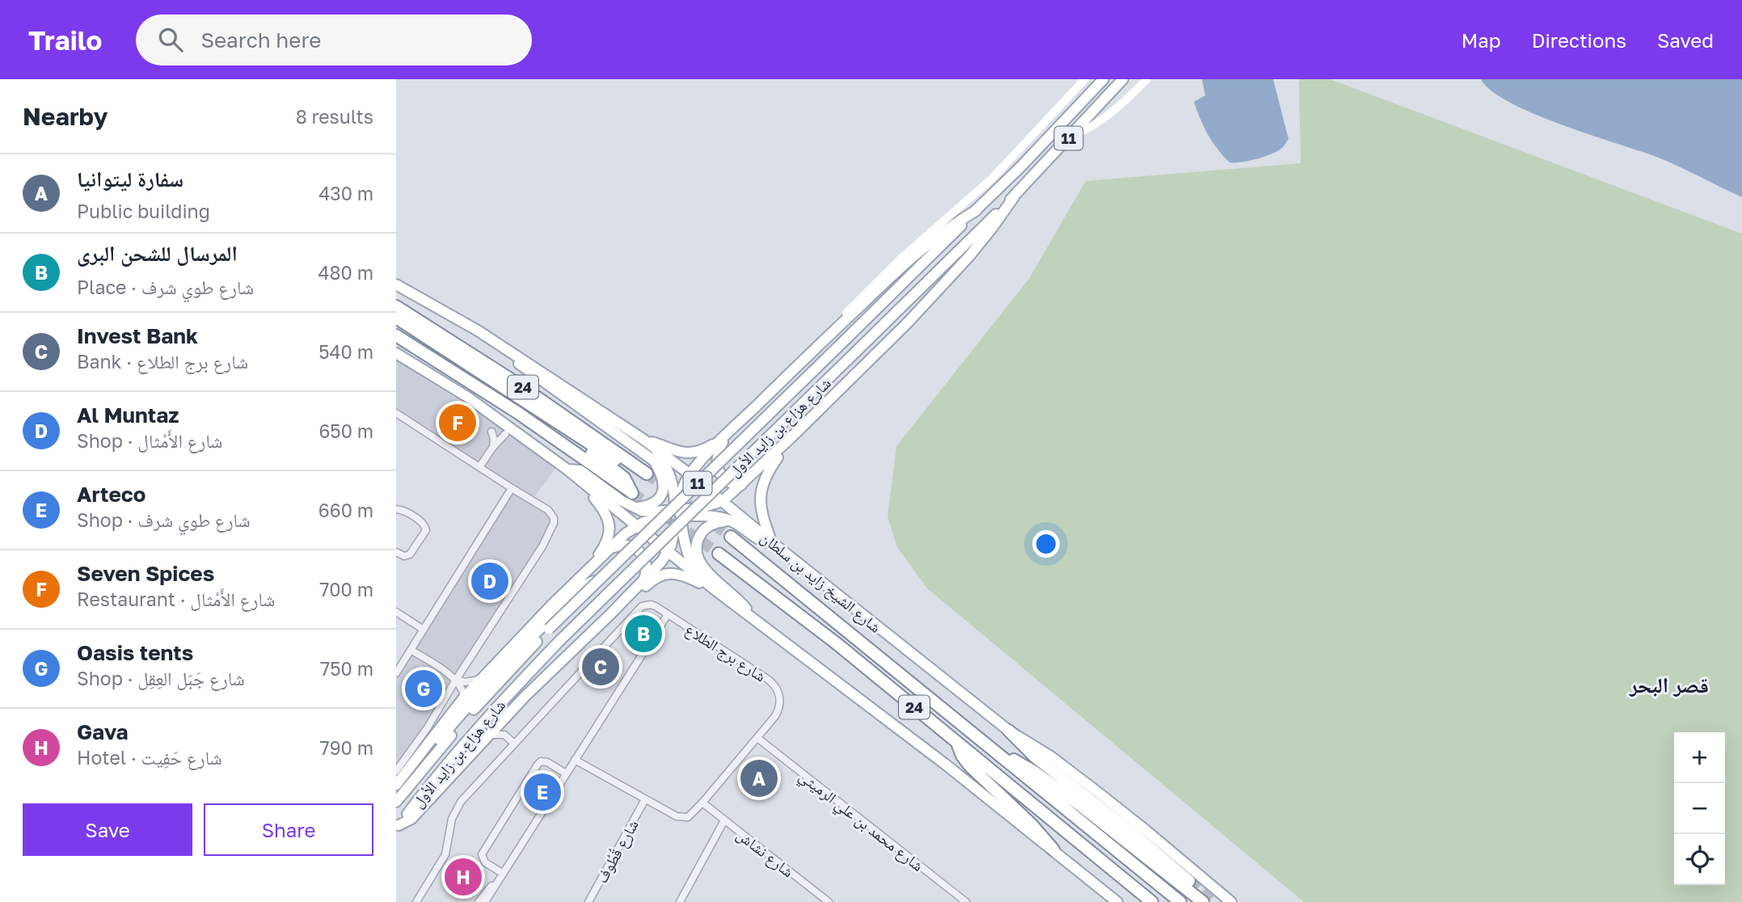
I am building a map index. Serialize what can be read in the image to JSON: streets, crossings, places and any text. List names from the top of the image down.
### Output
{
  "streets": {
    "highway": ["24", "شارع الشيخ زايد بن سلطان"],
    "main road": ["11", "شارع هزاع بن زايد الأول"],
    "street": [
      "شارع برج الطلاع",
      "شارع محمد بن علي الرميثي",
      "شارع قُطُوف",
      "شارع نشاش"
    ]
  },
  "crossings": [
    ["24", "شارع الشيخ زايد بن سلطان"],
    ["شارع برج الطلاع", "شارع محمد بن علي الرميثي"],
    ["شارع برج الطلاع", "شارع قُطُوف"],
    ["شارع برج الطلاع", "شارع نشاش"]
  ],
  "districts": ["قصر البحر"],
  "page": {
    "header": "Trailo",
    "search": "Search here",
    "nav": ["Map", "Directions", "Saved"],
    "heading": ["Nearby", "8 results"],
    "list": [
      {
        "mark": "A",
        "name": "سفارة ليتوانيا",
        "note": "Public building",
        "value": "430 m"
      },
      {
        "mark": "B",
        "name": "المرسال للشحن البرى",
        "note": "Place · شارع طوي شرف",
        "value": "480 m"
      },
      {
        "mark": "C",
        "name": "Invest Bank",
        "note": "Bank · شارع برج الطلاع",
        "value": "540 m"
      },
      {
        "mark": "D",
        "name": "Al Muntaz",
        "note": "Shop · شارع الأَمْثال",
        "value": "650 m"
      },
      {
        "mark": "E",
        "name": "Arteco",
        "note": "Shop · شارع طوي شرف",
        "value": "660 m"
      },
      {
        "mark": "F",
        "name": "Seven Spices",
        "note": "Restaurant · شارع الأَمْثال",
        "value": "700 m"
      },
      {
        "mark": "G",
        "name": "Oasis tents",
        "note": "Shop · شارع جَبَل العِقِل",
        "value": "750 m"
      },
      {
        "mark": "H",
        "name": "Gava",
        "note": "Hotel · شارع حَفِيت",
        "value": "790 m"
      }
    ],
    "pins": [
      "F",
      "D",
      "B",
      "C",
      "G",
      "A",
      "E",
      "H"
    ],
    "map_buttons": ["+", "−"],
    "buttons": ["Save", "Share"]
  }
}
